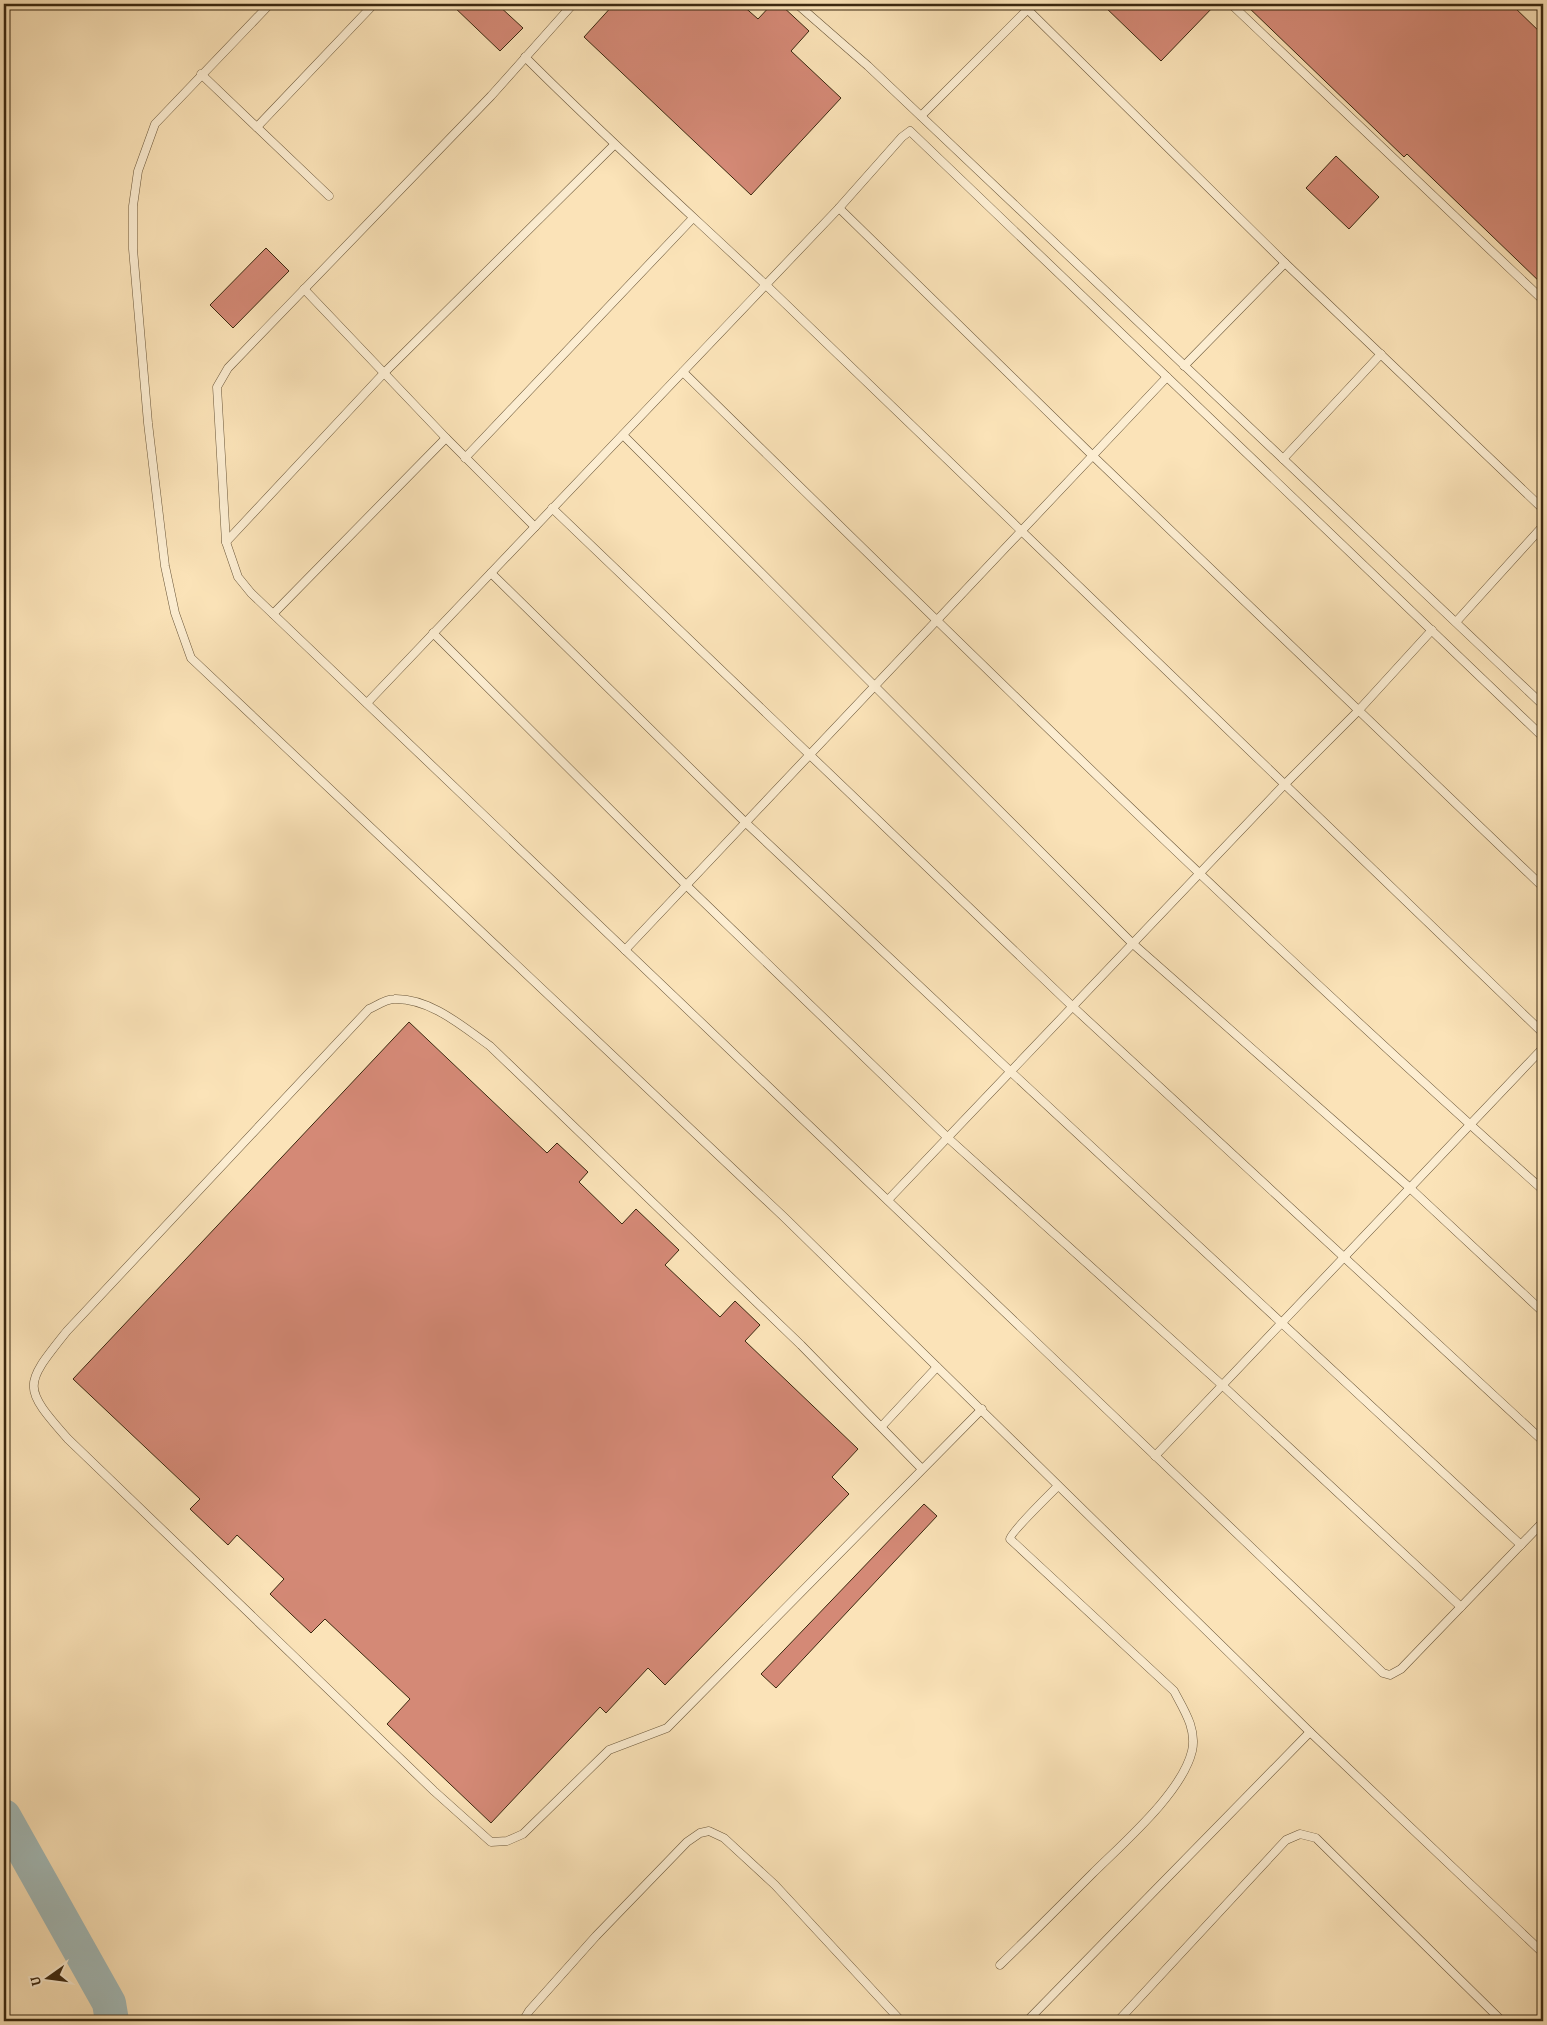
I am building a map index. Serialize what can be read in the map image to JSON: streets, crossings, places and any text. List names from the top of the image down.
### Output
{
  "north": "left"
}
